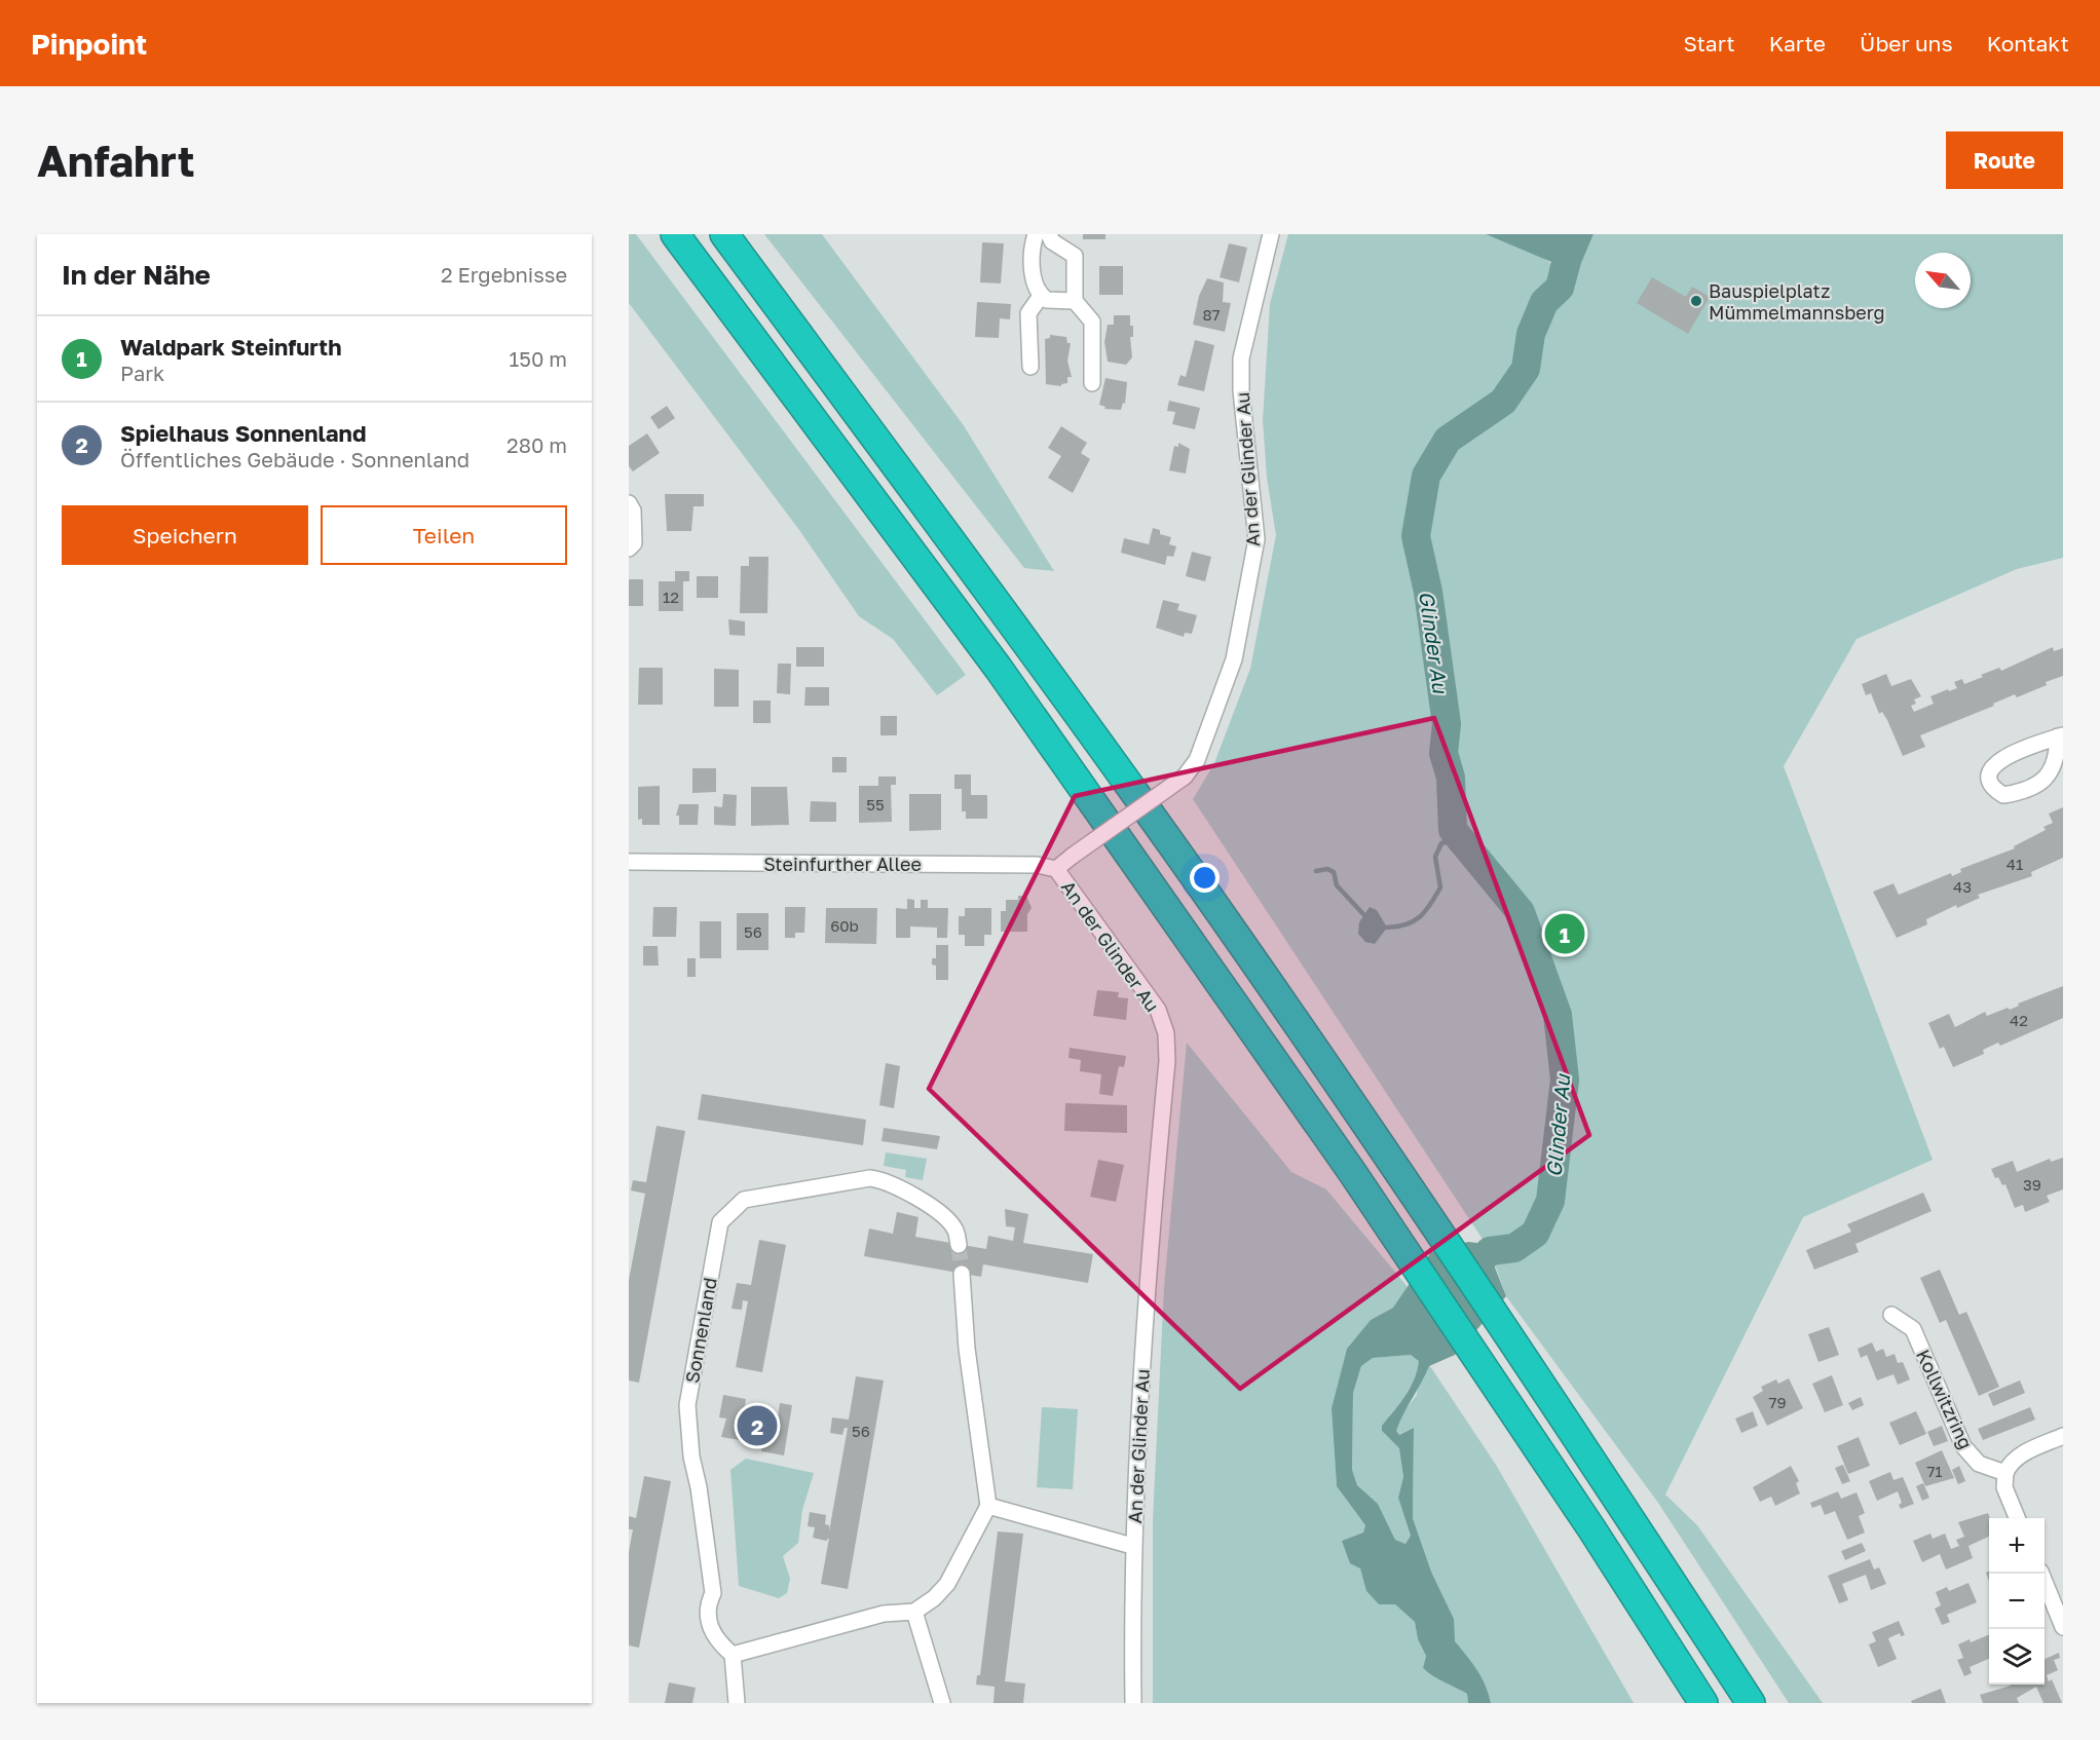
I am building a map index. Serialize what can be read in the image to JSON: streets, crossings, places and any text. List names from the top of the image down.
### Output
{
  "streets": {
    "street": [
      "An der Glinder Au",
      "Steinfurther Allee",
      "Sonnenland",
      "Kollwitzring"
    ]
  },
  "crossings": [
    ["An der Glinder Au", "Steinfurther Allee"]
  ],
  "water": ["Glinder Au"],
  "places": ["Bauspielplatz Mümmelmannsberg"],
  "house_numbers": [
    "87",
    "12",
    "55",
    "41",
    "43",
    "60b",
    "56",
    "42",
    "39",
    "79",
    "56",
    "71"
  ],
  "north": "top left",
  "page": {
    "header": "Pinpoint",
    "nav": [
      "Start",
      "Karte",
      "Über uns",
      "Kontakt"
    ],
    "buttons": [
      "Route",
      ["Speichern", "Teilen"]
    ],
    "title": "Anfahrt",
    "heading": ["In der Nähe", "2 Ergebnisse"],
    "list": [
      {
        "mark": "1",
        "name": "Waldpark Steinfurth",
        "note": "Park",
        "value": "150 m"
      },
      {
        "mark": "2",
        "name": "Spielhaus Sonnenland",
        "note": "Öffentliches Gebäude · Sonnenland",
        "value": "280 m"
      }
    ],
    "pins": ["1", "2"],
    "map_buttons": ["+", "−"]
  }
}
